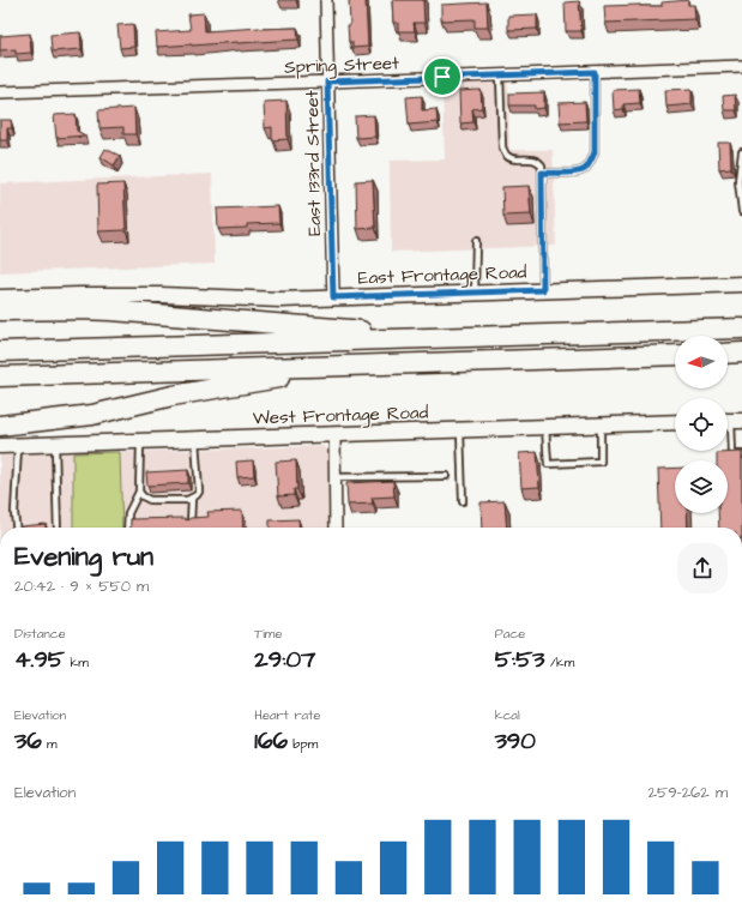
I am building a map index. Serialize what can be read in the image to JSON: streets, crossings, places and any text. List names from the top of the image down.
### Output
{
  "streets": {
    "street": [
      "Spring Street",
      "East 133rd Street",
      "East Frontage Road",
      "West Frontage Road"
    ]
  },
  "crossings": [
    ["Spring Street", "East 133rd Street"],
    ["East 133rd Street", "East Frontage Road"]
  ],
  "north": "left",
  "page": {
    "heading": ["Evening run", "20:42 · 9 × 550 m"],
    "stats": [
      ["Distance", "4.95 km"],
      ["Time", "29:07"],
      ["Pace", "5:53 /km"],
      ["Elevation", "36 m"],
      ["Heart rate", "166 bpm"],
      ["kcal", "390"]
    ],
    "chart": ["Elevation", "259–262 m"]
  }
}
